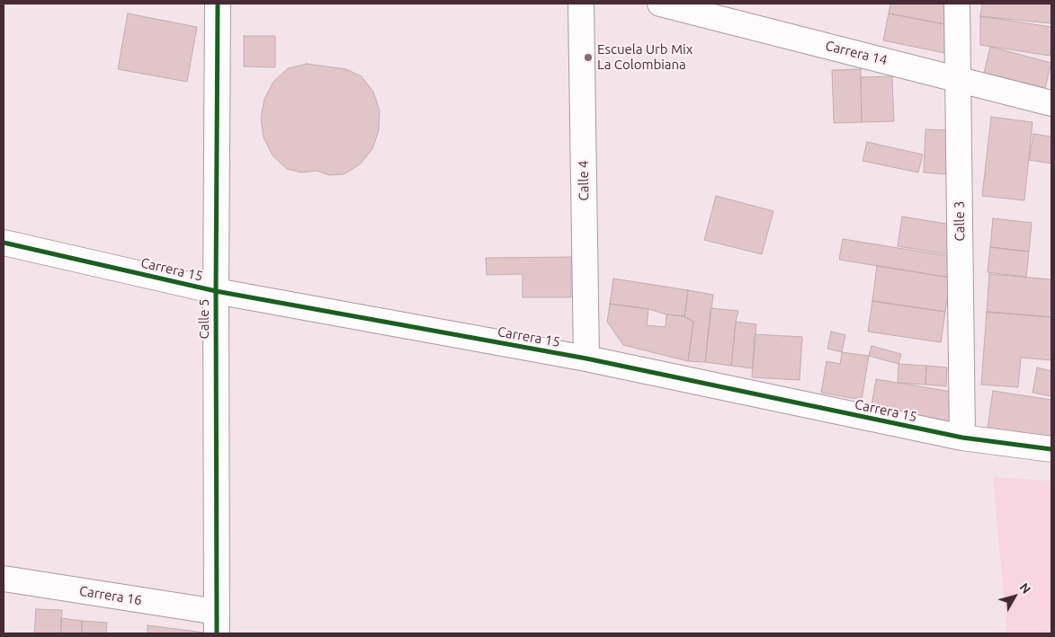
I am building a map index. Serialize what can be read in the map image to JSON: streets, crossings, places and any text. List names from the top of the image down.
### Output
{
  "streets": {
    "street": [
      "Carrera 14",
      "Calle 4",
      "Calle 3",
      "Carrera 15",
      "Calle 5",
      "Carrera 16"
    ]
  },
  "crossings": [
    ["Carrera 14", "Calle 3"],
    ["Calle 4", "Carrera 15"],
    ["Calle 3", "Carrera 15"],
    ["Carrera 15", "Calle 5"],
    ["Calle 5", "Carrera 16"]
  ],
  "places": ["Escuela Urb Mix La Colombiana"],
  "north": "top right"
}
